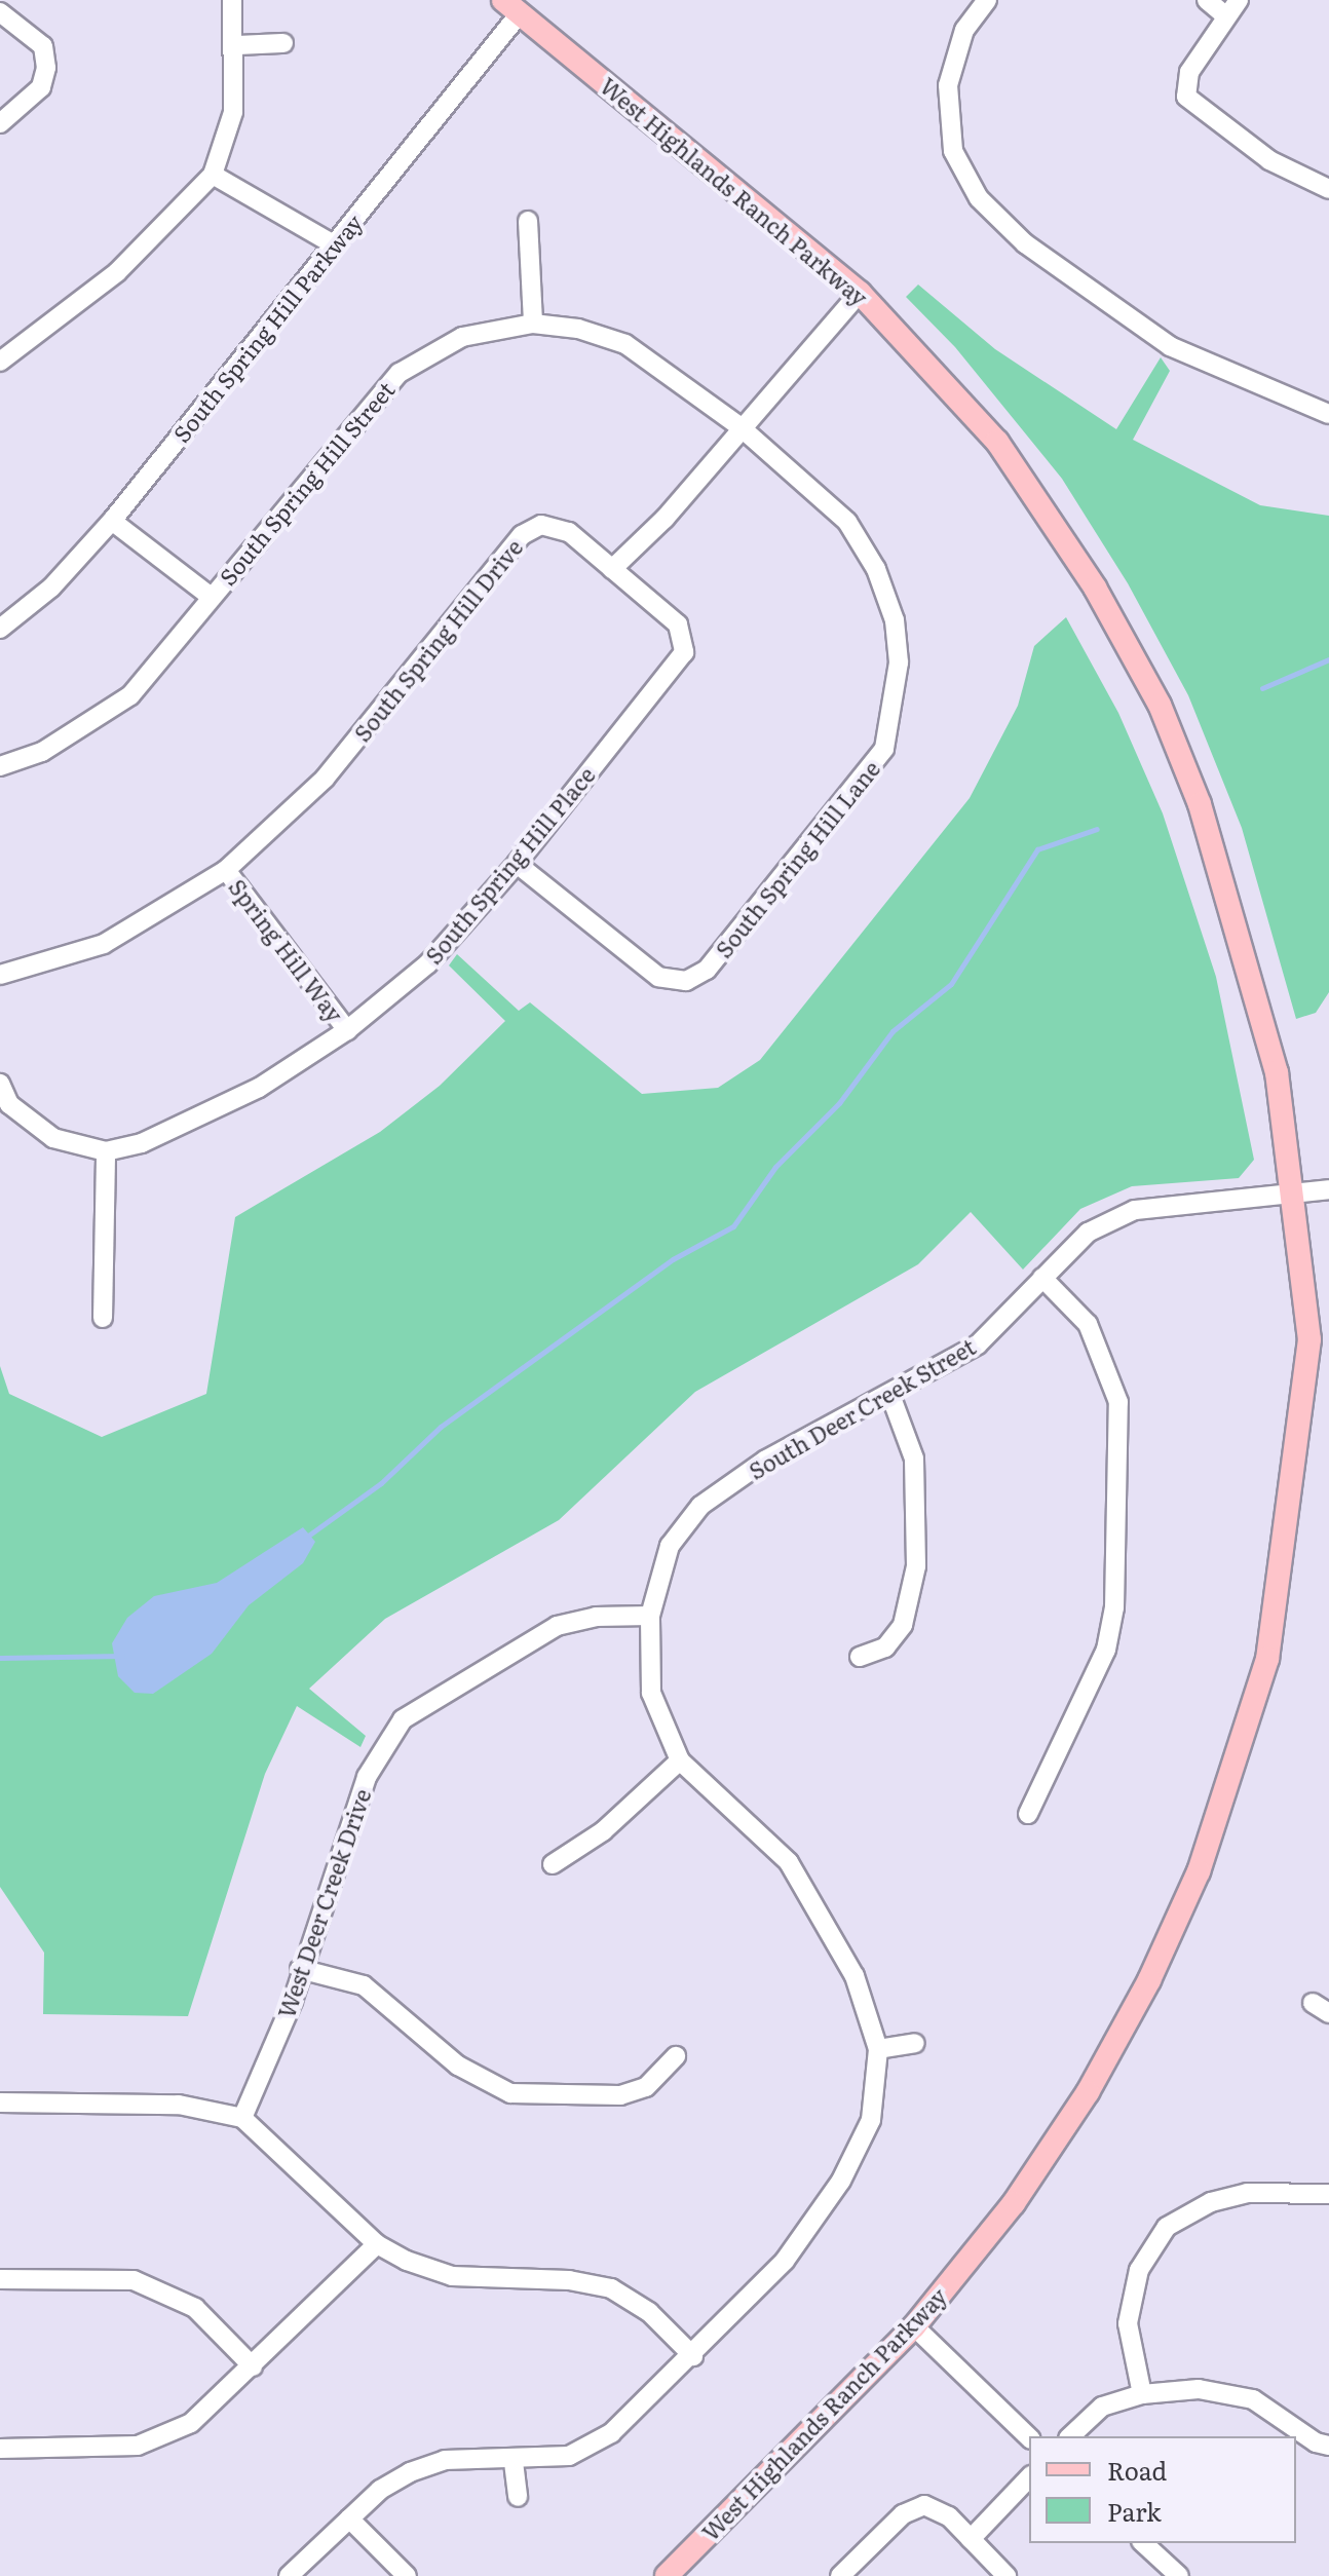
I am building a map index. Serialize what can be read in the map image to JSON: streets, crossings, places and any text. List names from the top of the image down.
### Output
{
  "streets": {
    "main road": ["West Highlands Ranch Parkway"],
    "street": [
      "South Spring Hill Parkway",
      "South Spring Hill Street",
      "South Spring Hill Drive",
      "South Spring Hill Lane",
      "South Spring Hill Place",
      "Spring Hill Way",
      "South Deer Creek Street",
      "West Deer Creek Drive"
    ]
  },
  "crossings": [
    ["West Highlands Ranch Parkway", "South Spring Hill Parkway"],
    ["West Highlands Ranch Parkway", "South Deer Creek Street"],
    ["South Spring Hill Street", "South Spring Hill Lane"],
    ["South Spring Hill Drive", "South Spring Hill Place"],
    ["South Spring Hill Drive", "Spring Hill Way"],
    ["South Spring Hill Lane", "South Spring Hill Place"],
    ["South Spring Hill Place", "Spring Hill Way"],
    ["South Deer Creek Street", "West Deer Creek Drive"]
  ],
  "legend": ["Road", "Park"]
}
